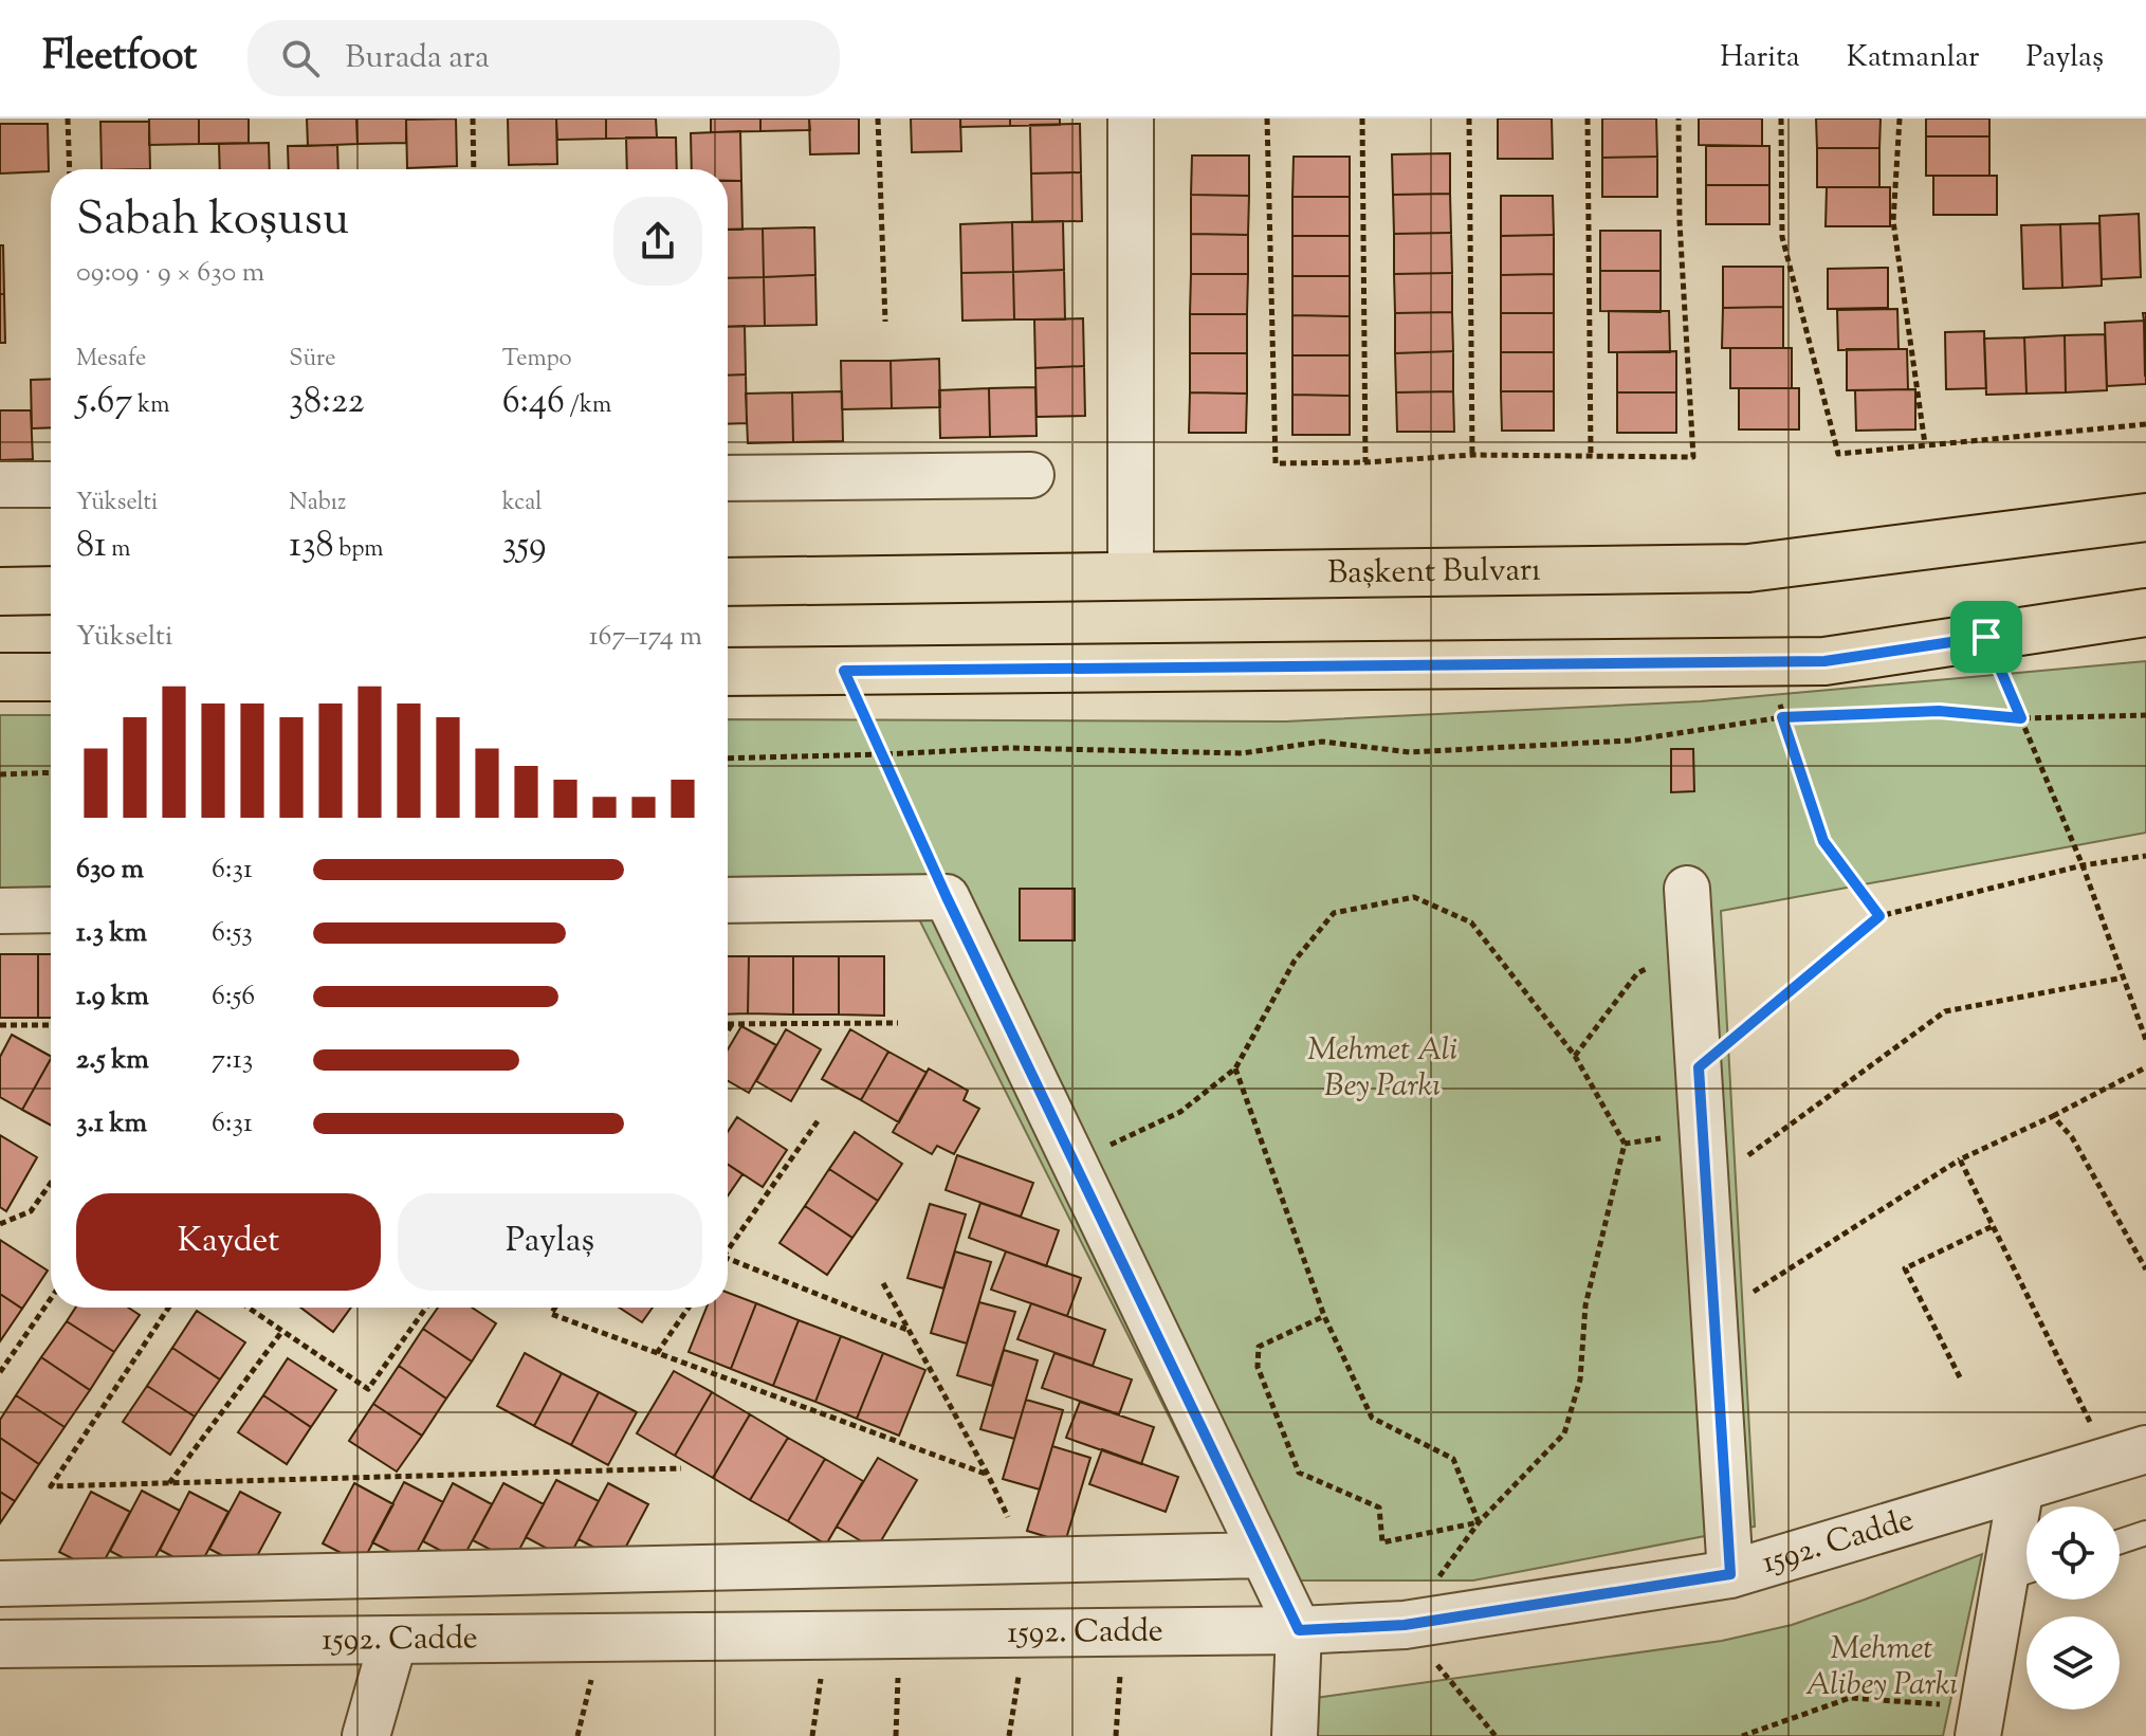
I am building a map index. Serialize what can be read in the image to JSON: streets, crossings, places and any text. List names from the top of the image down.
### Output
{
  "streets": {
    "main road": ["Başkent Bulvarı"],
    "street": ["1592. Cadde"]
  },
  "parks": ["Mehmet Ali Bey Parkı", "Mehmet Alibey Parkı"],
  "page": {
    "header": "Fleetfoot",
    "search": "Burada ara",
    "nav": ["Harita", "Katmanlar", "Paylaş"],
    "heading": ["Sabah koşusu", "09:09 · 9 × 630 m"],
    "stats": [
      ["Mesafe", "5.67 km"],
      ["Süre", "38:22"],
      ["Tempo", "6:46 /km"],
      ["Yükselti", "81 m"],
      ["Nabız", "138 bpm"],
      ["kcal", "359"]
    ],
    "chart": ["Yükselti", "167–174 m"],
    "list": [
      {
        "name": "630 m",
        "note": "6:31"
      },
      {
        "name": "1.3 km",
        "note": "6:53"
      },
      {
        "name": "1.9 km",
        "note": "6:56"
      },
      {
        "name": "2.5 km",
        "note": "7:13"
      },
      {
        "name": "3.1 km",
        "note": "6:31"
      }
    ],
    "buttons": ["Kaydet", "Paylaş"]
  }
}
